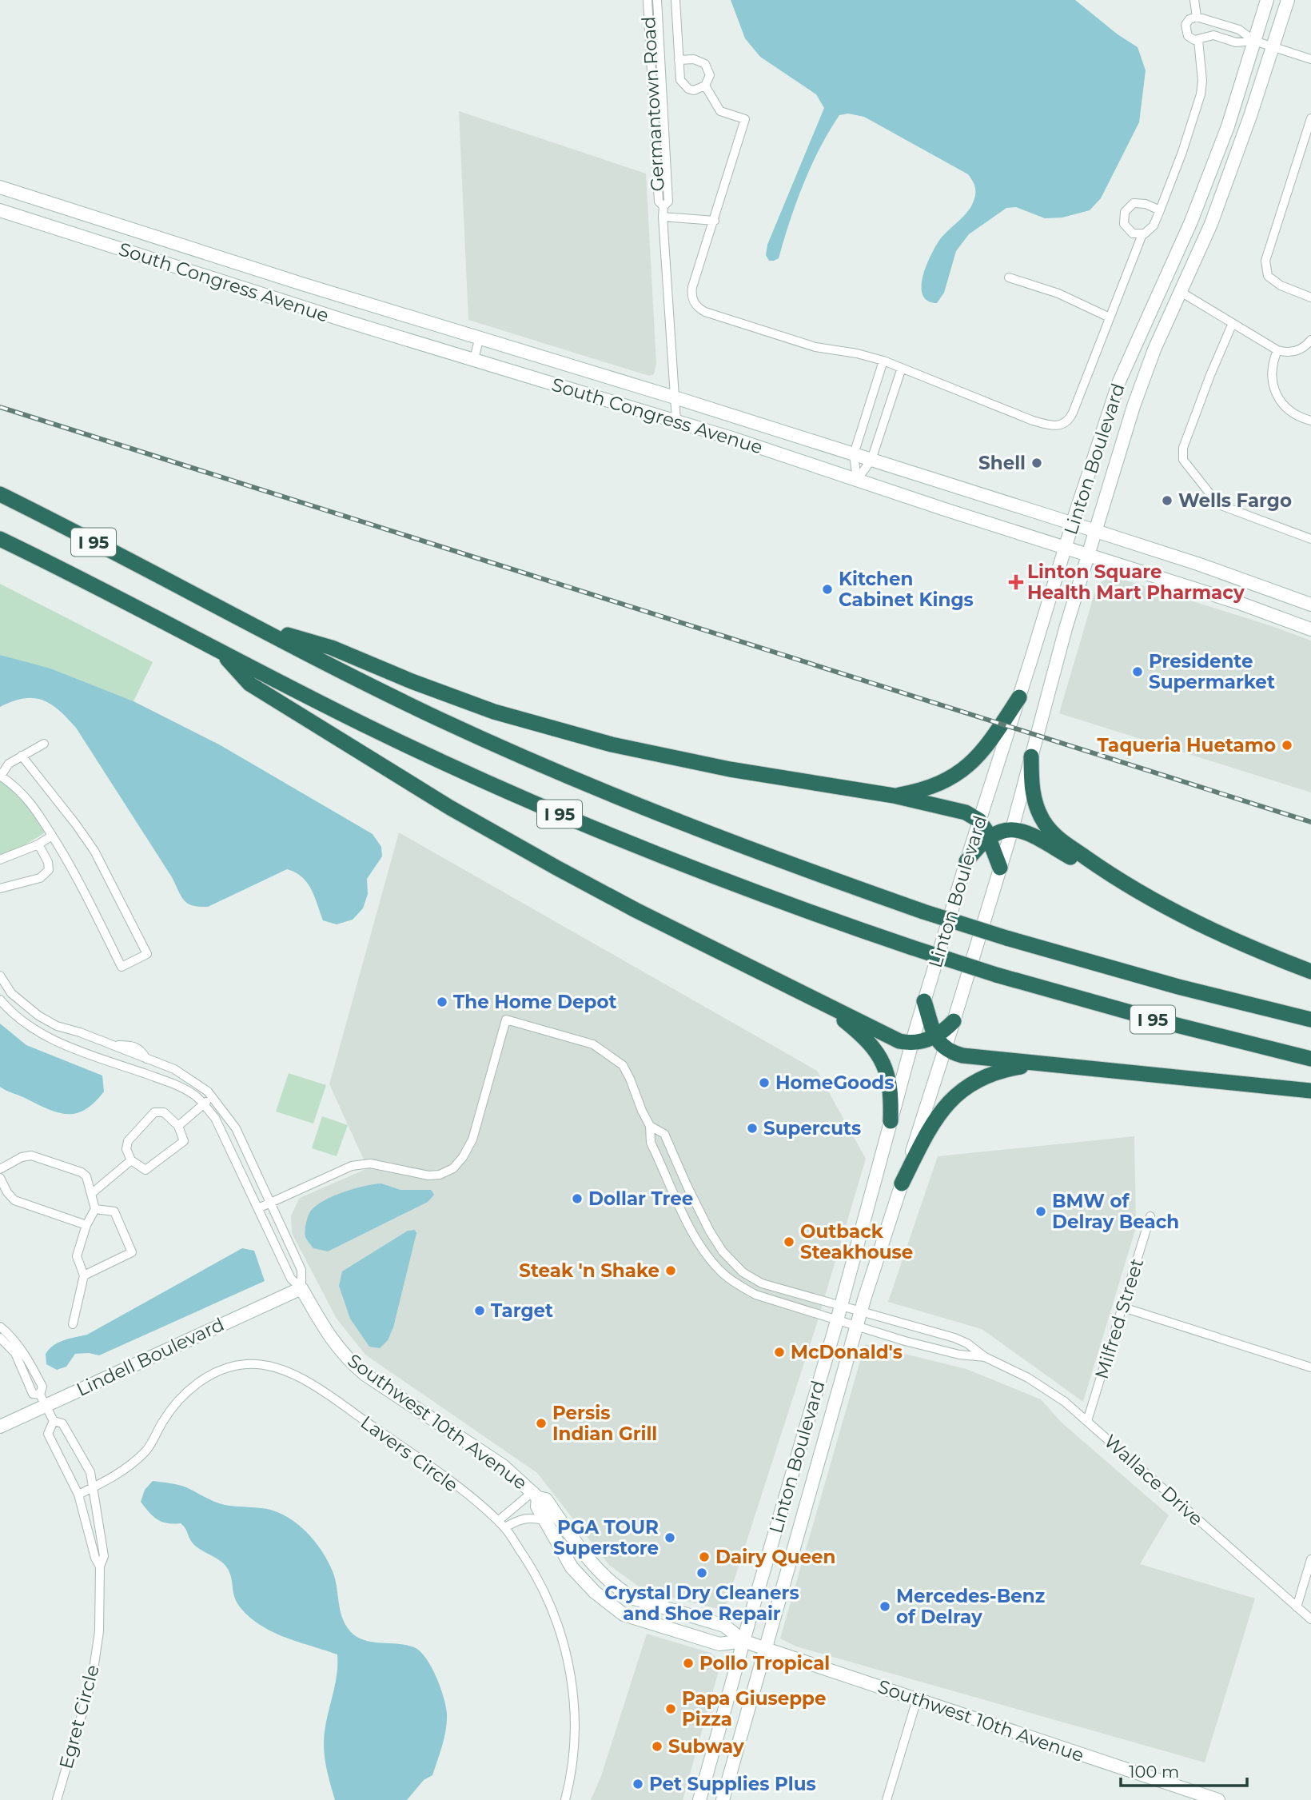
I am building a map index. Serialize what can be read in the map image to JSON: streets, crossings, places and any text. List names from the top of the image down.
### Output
{
  "streets": {
    "highway": ["I 95"],
    "main road": [
      "South Congress Avenue",
      "Linton Boulevard",
      "Lindell Boulevard",
      "Southwest 10th Avenue"
    ],
    "street": [
      "Germantown Road",
      "Milfred Street",
      "Lavers Circle",
      "Wallace Drive",
      "Egret Circle"
    ]
  },
  "crossings": [
    ["Germantown Road", "South Congress Avenue"],
    ["South Congress Avenue", "Linton Boulevard"],
    ["Linton Boulevard", "Southwest 10th Avenue"],
    ["Linton Boulevard", "Wallace Drive"],
    ["Milfred Street", "Wallace Drive"],
    ["Lindell Boulevard", "Southwest 10th Avenue"],
    ["Lindell Boulevard", "Egret Circle"],
    ["Lavers Circle", "Egret Circle"]
  ],
  "places": {
    "other": [
      "Shell",
      "Wells Fargo",
      "Kitchen Cabinet Kings",
      "Presidente Supermarket",
      "Taqueria Huetamo",
      "The Home Depot",
      "HomeGoods",
      "Supercuts",
      "Dollar Tree",
      "BMW of Delray Beach",
      "Outback Steakhouse",
      "Steak 'n Shake",
      "Target",
      "McDonald's",
      "Persis Indian Grill",
      "PGA TOUR Superstore",
      "Dairy Queen",
      "Crystal Dry Cleaners and Shoe Repair",
      "Mercedes-Benz of Delray",
      "Pollo Tropical",
      "Papa Giuseppe Pizza",
      "Subway",
      "Pet Supplies Plus"
    ],
    "health": ["Linton Square Health Mart Pharmacy"]
  },
  "scale_bar": "100 m"
}
